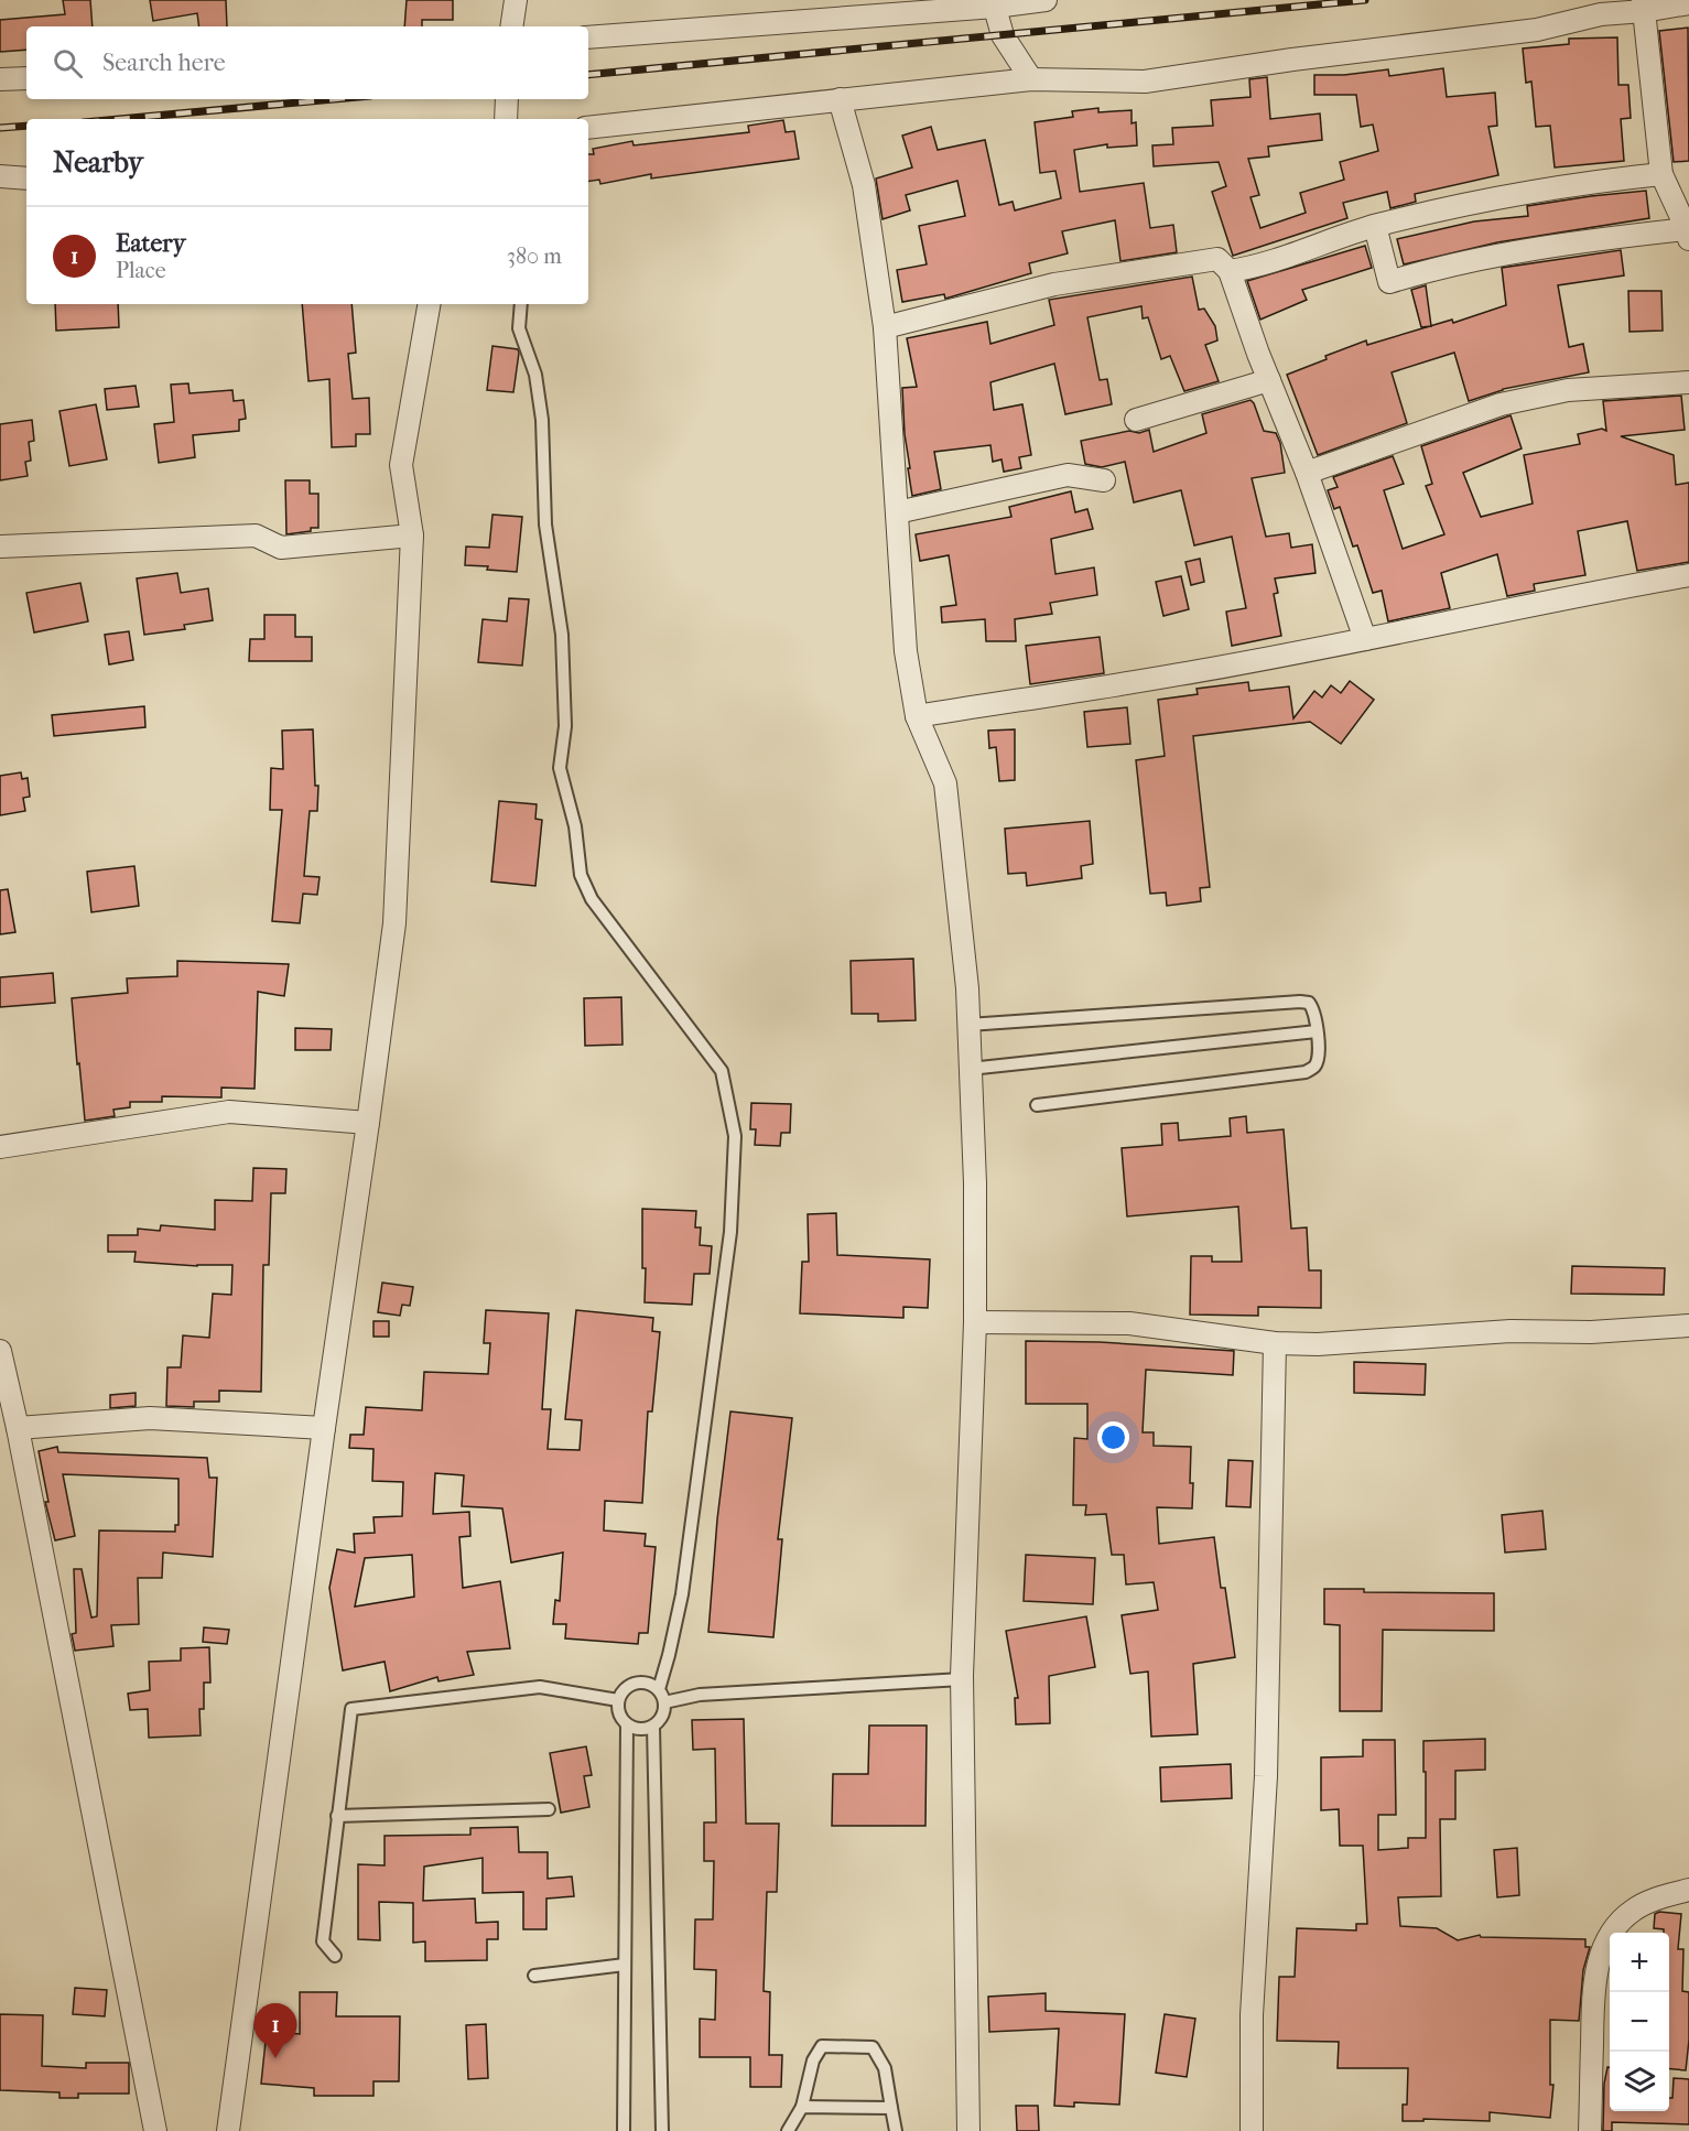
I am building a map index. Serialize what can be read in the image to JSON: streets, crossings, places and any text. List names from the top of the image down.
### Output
{
  "page": {
    "search": "Search here",
    "heading": "Nearby",
    "list": [
      {
        "mark": "1",
        "name": "Eatery",
        "note": "Place",
        "value": "380 m"
      }
    ],
    "map_buttons": ["+", "−"],
    "pins": "1"
  }
}
